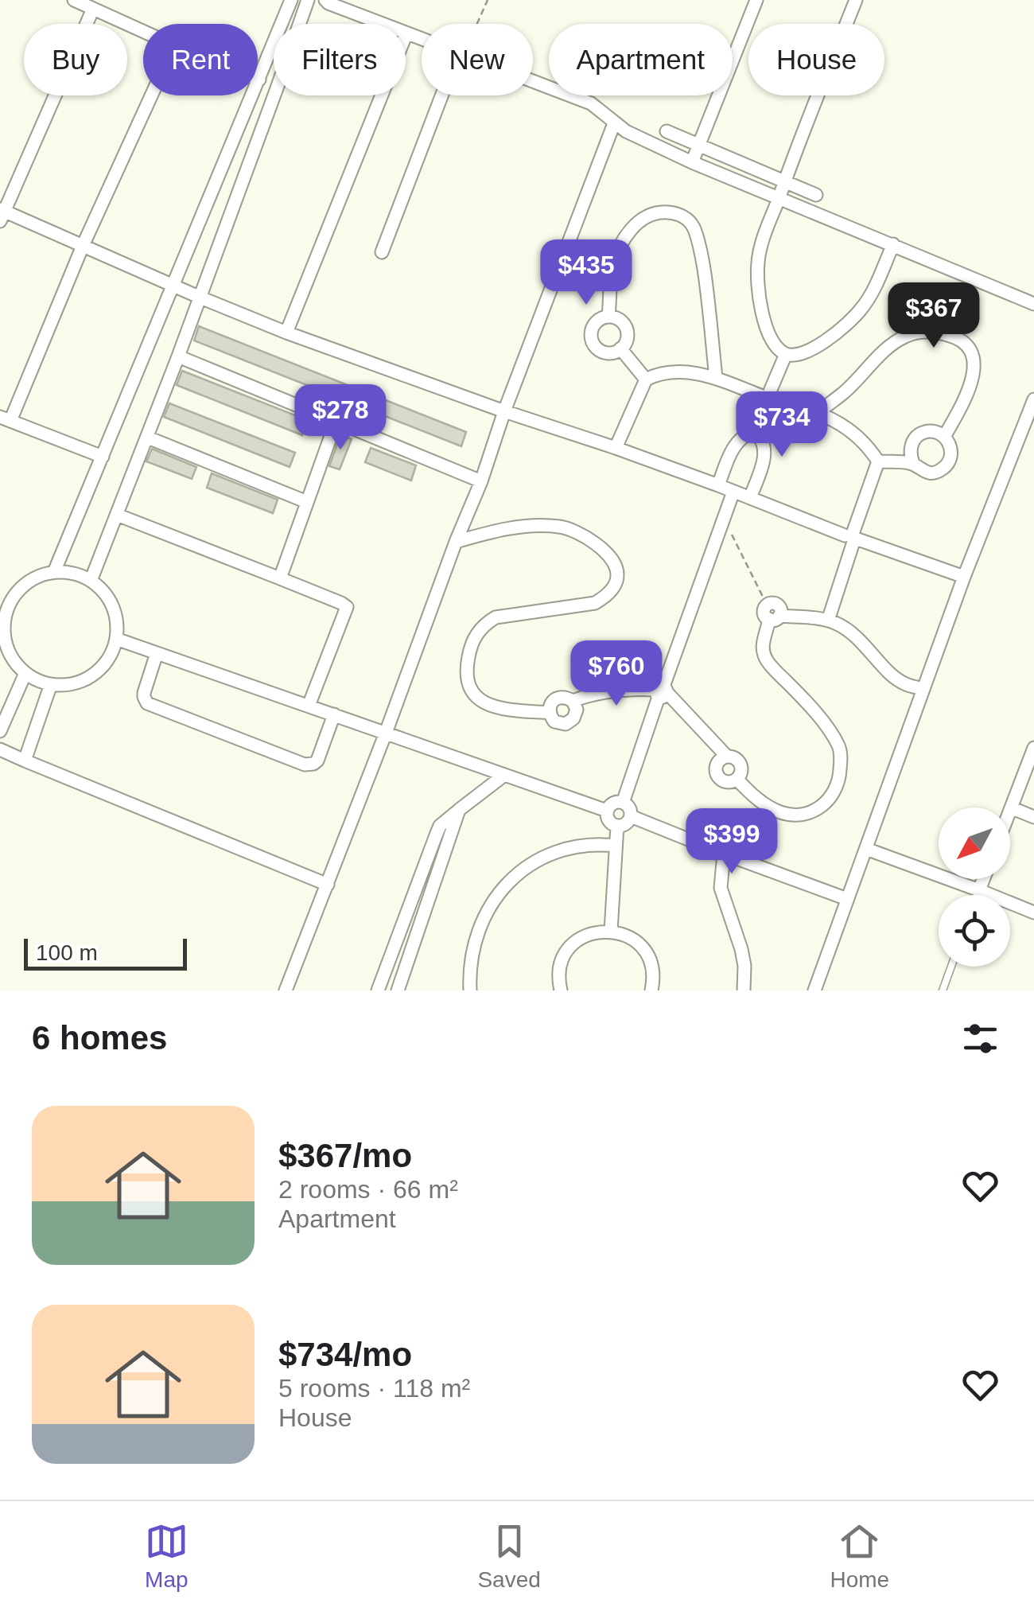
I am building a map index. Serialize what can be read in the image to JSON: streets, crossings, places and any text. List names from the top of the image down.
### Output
{
  "scale_bar": "100 m",
  "north": "bottom left",
  "page": {
    "chip": [
      "Buy",
      "Rent",
      "Filters",
      "New",
      "Apartment",
      "House"
    ],
    "price": [
      "$435",
      "$367",
      "$278",
      "$734",
      "$760",
      "$399"
    ],
    "scale": "100 m",
    "heading": "6 homes",
    "list": [
      {
        "name": "$367/mo",
        "note": "2 rooms · 66 m² · Apartment"
      },
      {
        "name": "$734/mo",
        "note": "5 rooms · 118 m² · House"
      }
    ],
    "tabs": ["Map", "Saved", "Home"]
  }
}
